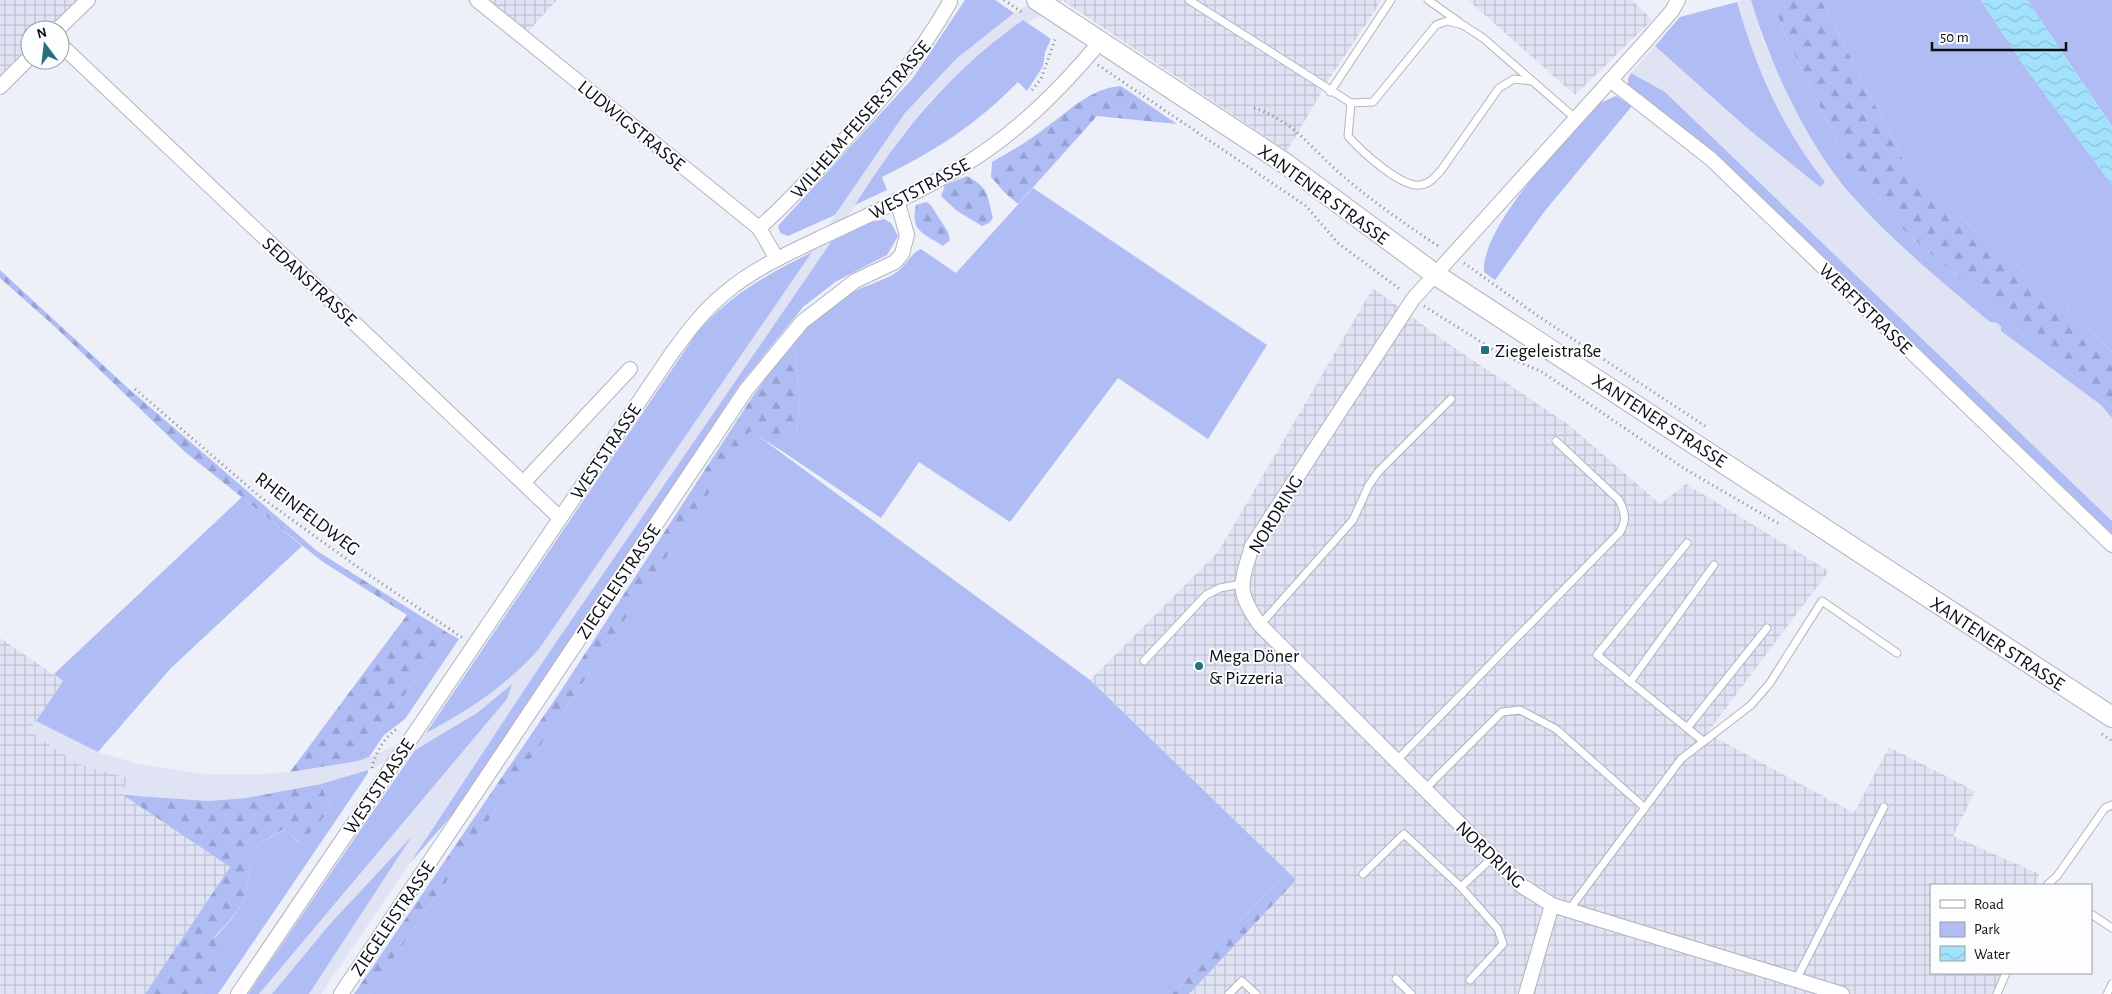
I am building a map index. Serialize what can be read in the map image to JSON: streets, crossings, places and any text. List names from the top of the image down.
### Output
{
  "streets": {
    "main road": ["XANTENER STRASSE"],
    "street": [
      "WILHELM-FEISER-STRASSE",
      "LUDWIGSTRASSE",
      "WESTSTRASSE",
      "SEDANSTRASSE",
      "WERFTSTRASSE",
      "NORDRING",
      "ZIEGELEISTRASSE"
    ],
    "path": ["RHEINFELDWEG"]
  },
  "crossings": [
    ["WILHELM-FEISER-STRASSE", "LUDWIGSTRASSE"],
    ["LUDWIGSTRASSE", "WESTSTRASSE"],
    ["WESTSTRASSE", "XANTENER STRASSE"],
    ["WESTSTRASSE", "SEDANSTRASSE"],
    ["WESTSTRASSE", "RHEINFELDWEG"],
    ["WESTSTRASSE", "ZIEGELEISTRASSE"],
    ["XANTENER STRASSE", "NORDRING"]
  ],
  "places": {
    "transit": ["Ziegeleistraße"],
    "other": ["Mega Döner & Pizzeria"]
  },
  "legend": ["Road", "Park", "Water"],
  "scale_bar": "50 m",
  "north": "top"
}
